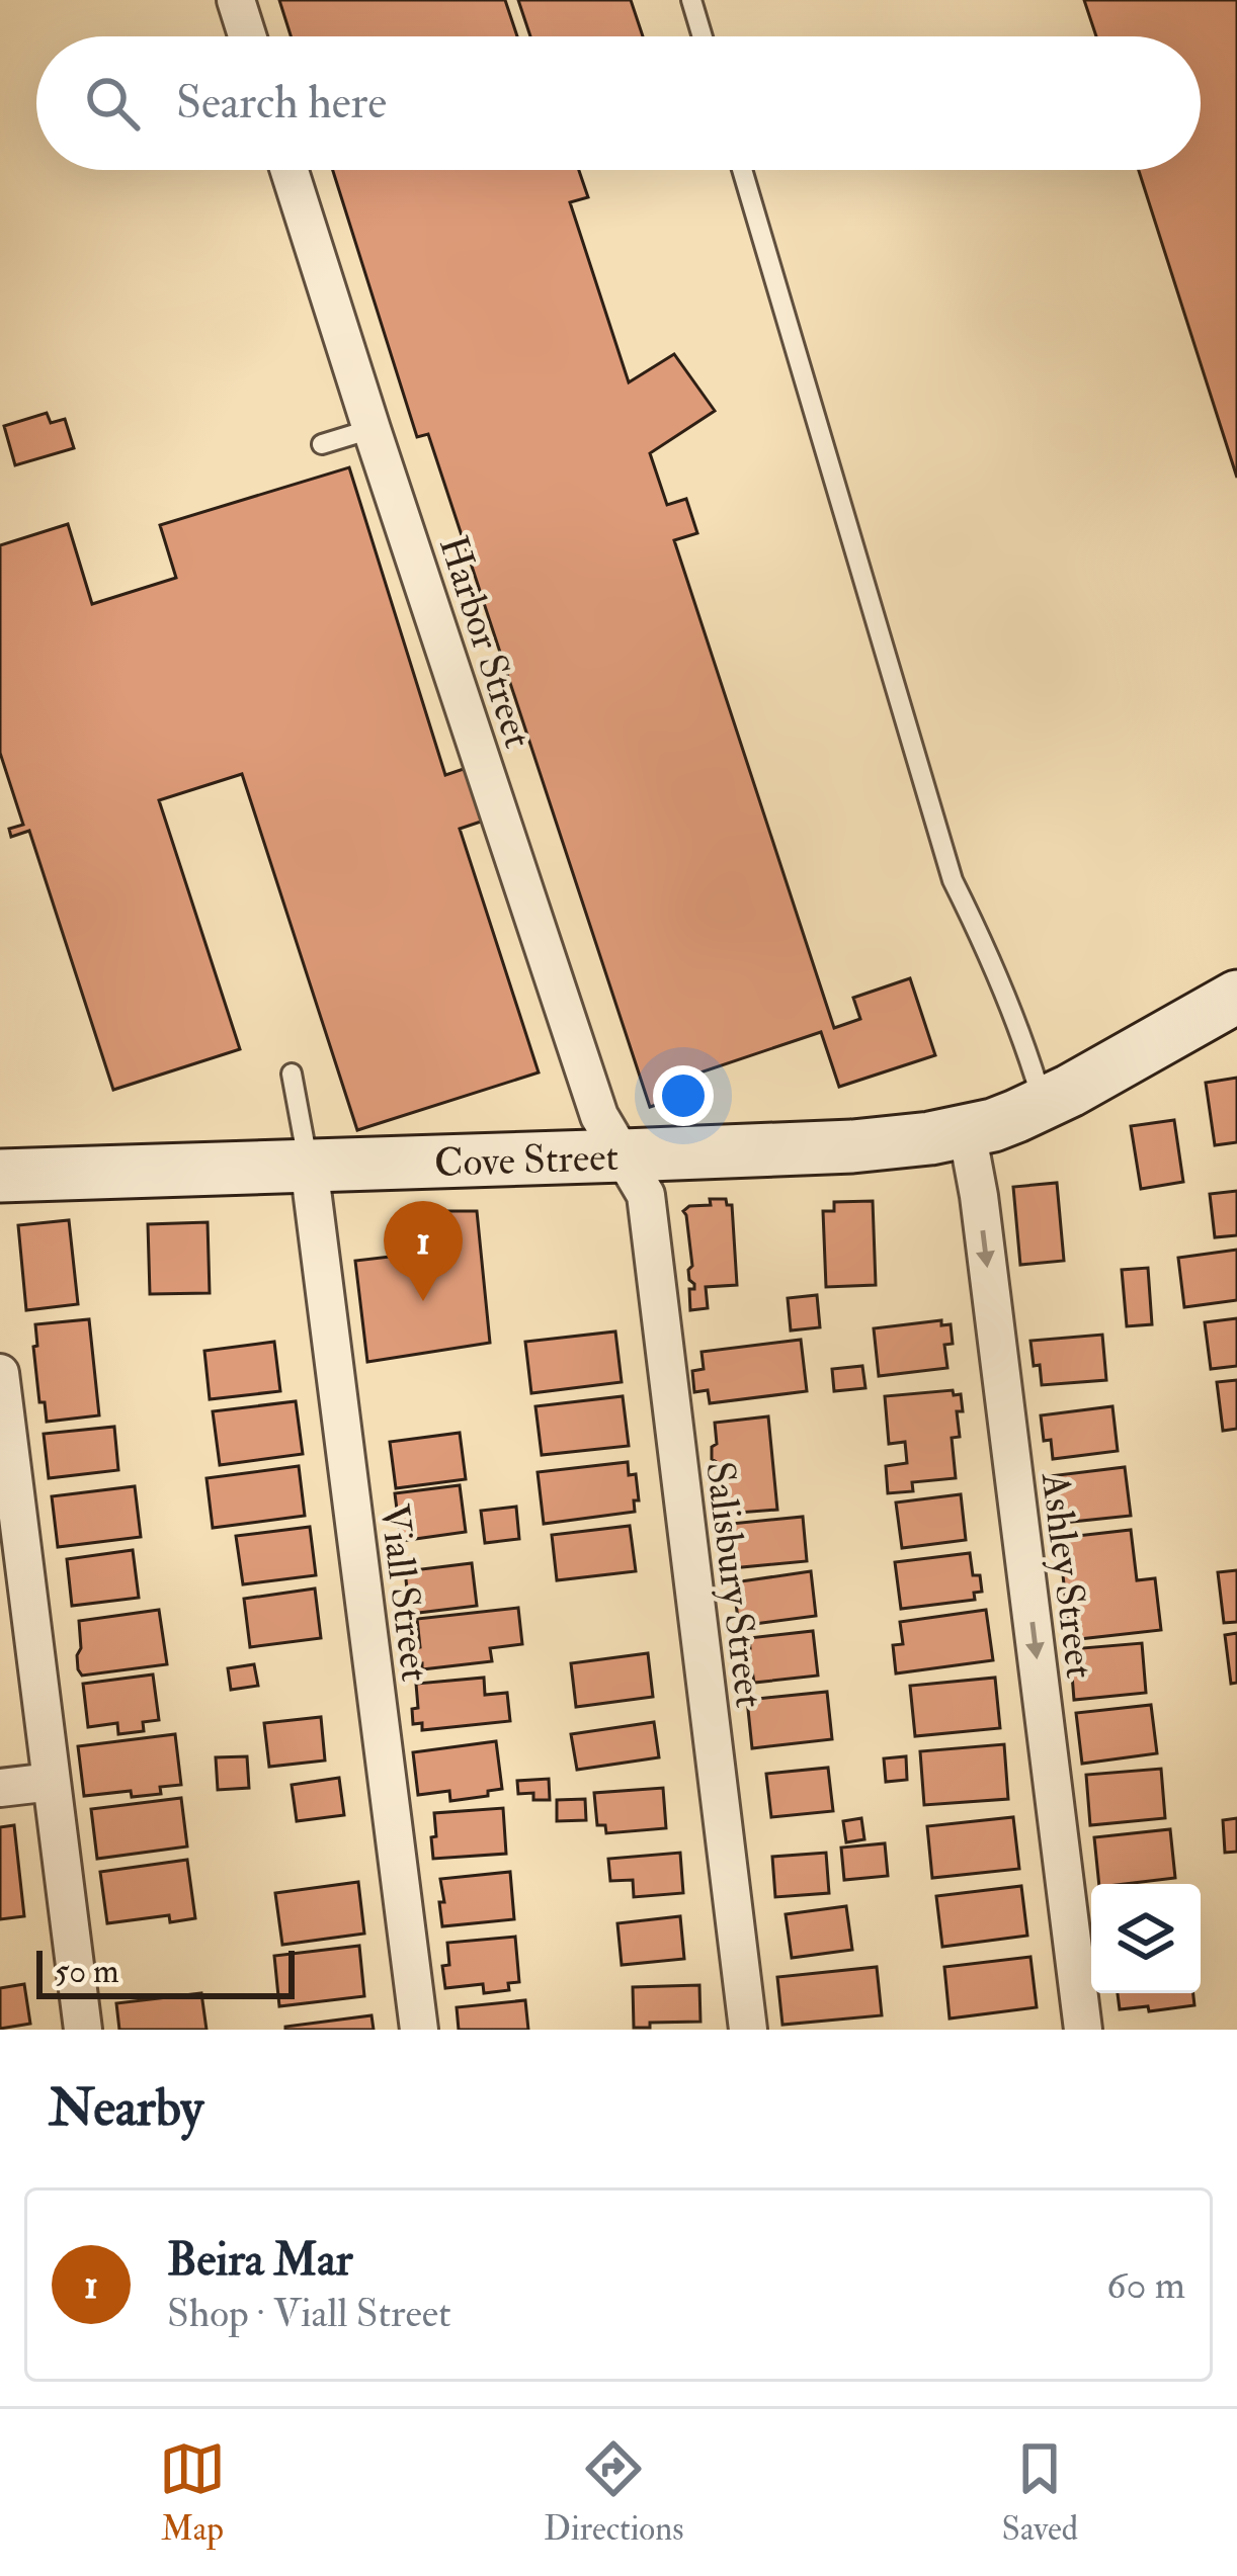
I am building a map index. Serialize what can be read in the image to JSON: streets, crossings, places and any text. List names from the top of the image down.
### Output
{
  "streets": {
    "main road": ["Cove Street"],
    "street": [
      "Harbor Street",
      "Ashley Street",
      "Salisbury Street",
      "Viall Street"
    ]
  },
  "crossings": [
    ["Harbor Street", "Cove Street"],
    ["Harbor Street", "Salisbury Street"],
    ["Cove Street", "Ashley Street"],
    ["Cove Street", "Salisbury Street"],
    ["Cove Street", "Viall Street"]
  ],
  "one_way": ["Ashley Street"],
  "scale_bar": "50 m",
  "page": {
    "search": "Search here",
    "pins": "1",
    "scale": "50 m",
    "heading": "Nearby",
    "list": [
      {
        "mark": "1",
        "name": "Beira Mar",
        "note": "Shop · Viall Street",
        "value": "60 m"
      }
    ],
    "nav": ["Map", "Directions", "Saved"]
  }
}
